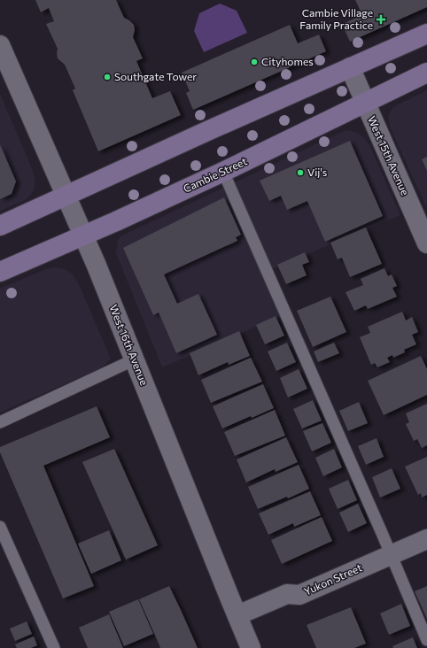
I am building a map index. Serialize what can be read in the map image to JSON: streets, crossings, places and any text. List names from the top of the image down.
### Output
{
  "streets": {
    "main road": ["Cambie Street"],
    "street": ["West 15th Avenue", "West 16th Avenue", "Yukon Street"]
  },
  "crossings": [
    ["West 15th Avenue", "Cambie Street"],
    ["Cambie Street", "West 16th Avenue"],
    ["West 16th Avenue", "Yukon Street"]
  ],
  "places": {
    "health": ["Cambie Village Family Practice"],
    "other": ["Cityhomes", "Southgate Tower", "Vij's"]
  }
}
